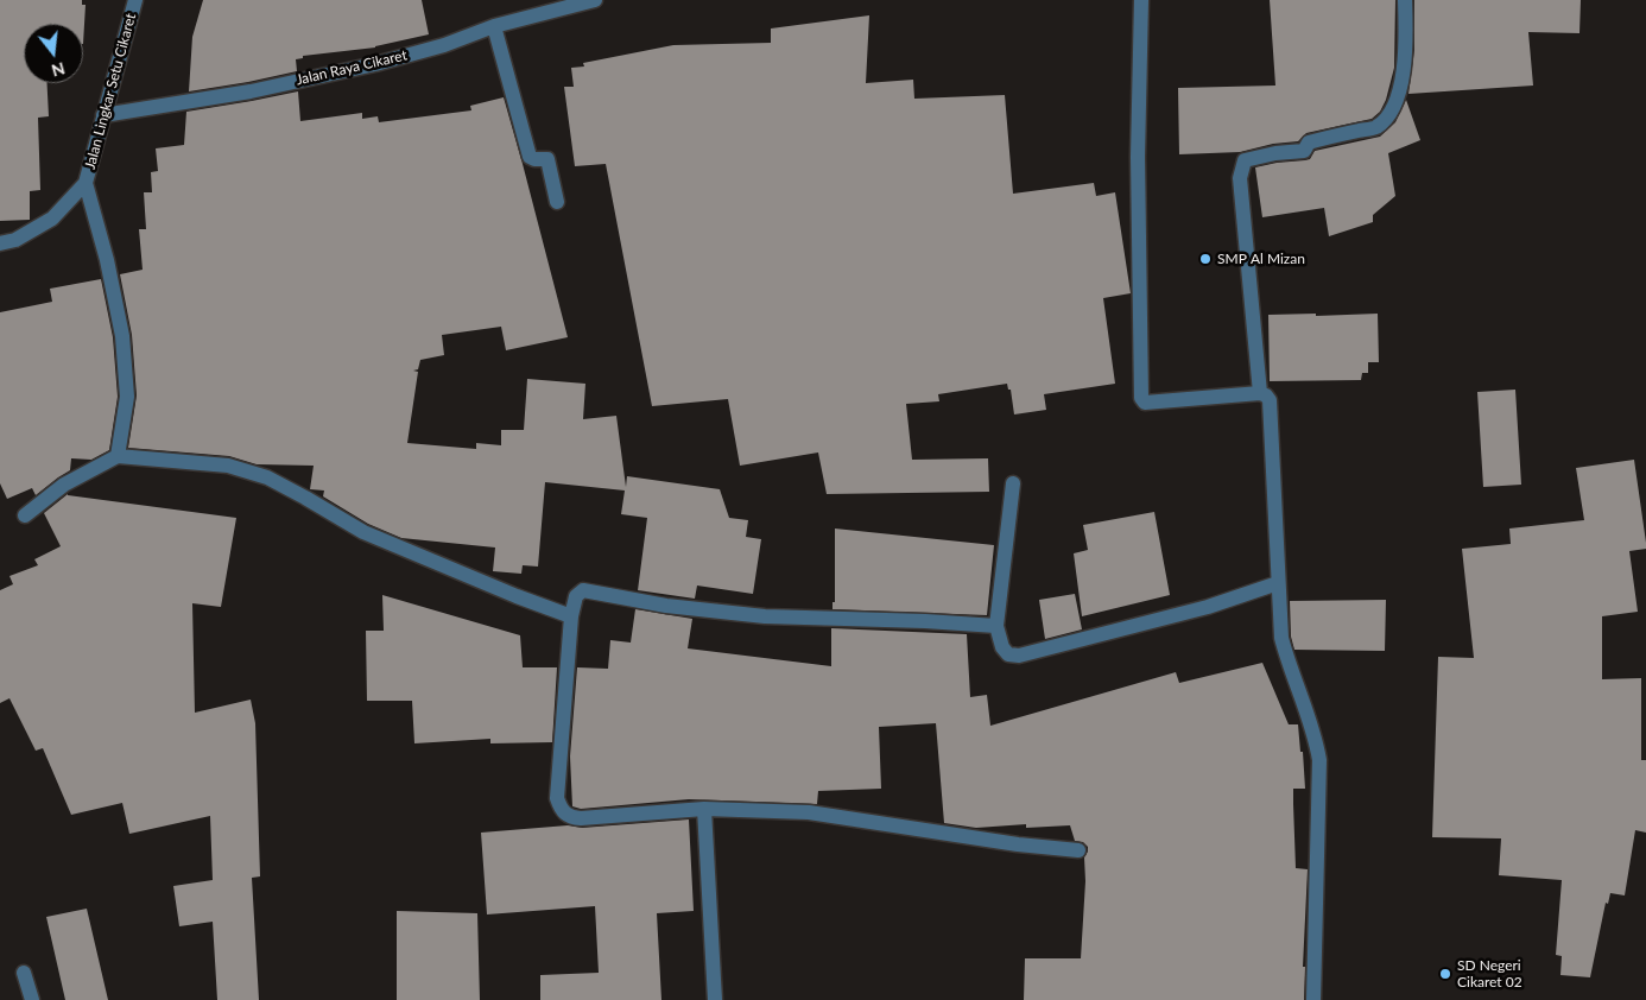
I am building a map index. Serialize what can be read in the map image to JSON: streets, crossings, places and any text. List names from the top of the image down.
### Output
{
  "streets": {
    "street": ["Jalan Raya Cikaret", "Jalan Lingkar Setu Cikaret"]
  },
  "crossings": [
    ["Jalan Raya Cikaret", "Jalan Lingkar Setu Cikaret"]
  ],
  "places": ["SMP Al Mizan", "SD Negeri Cikaret 02"],
  "north": "bottom"
}
